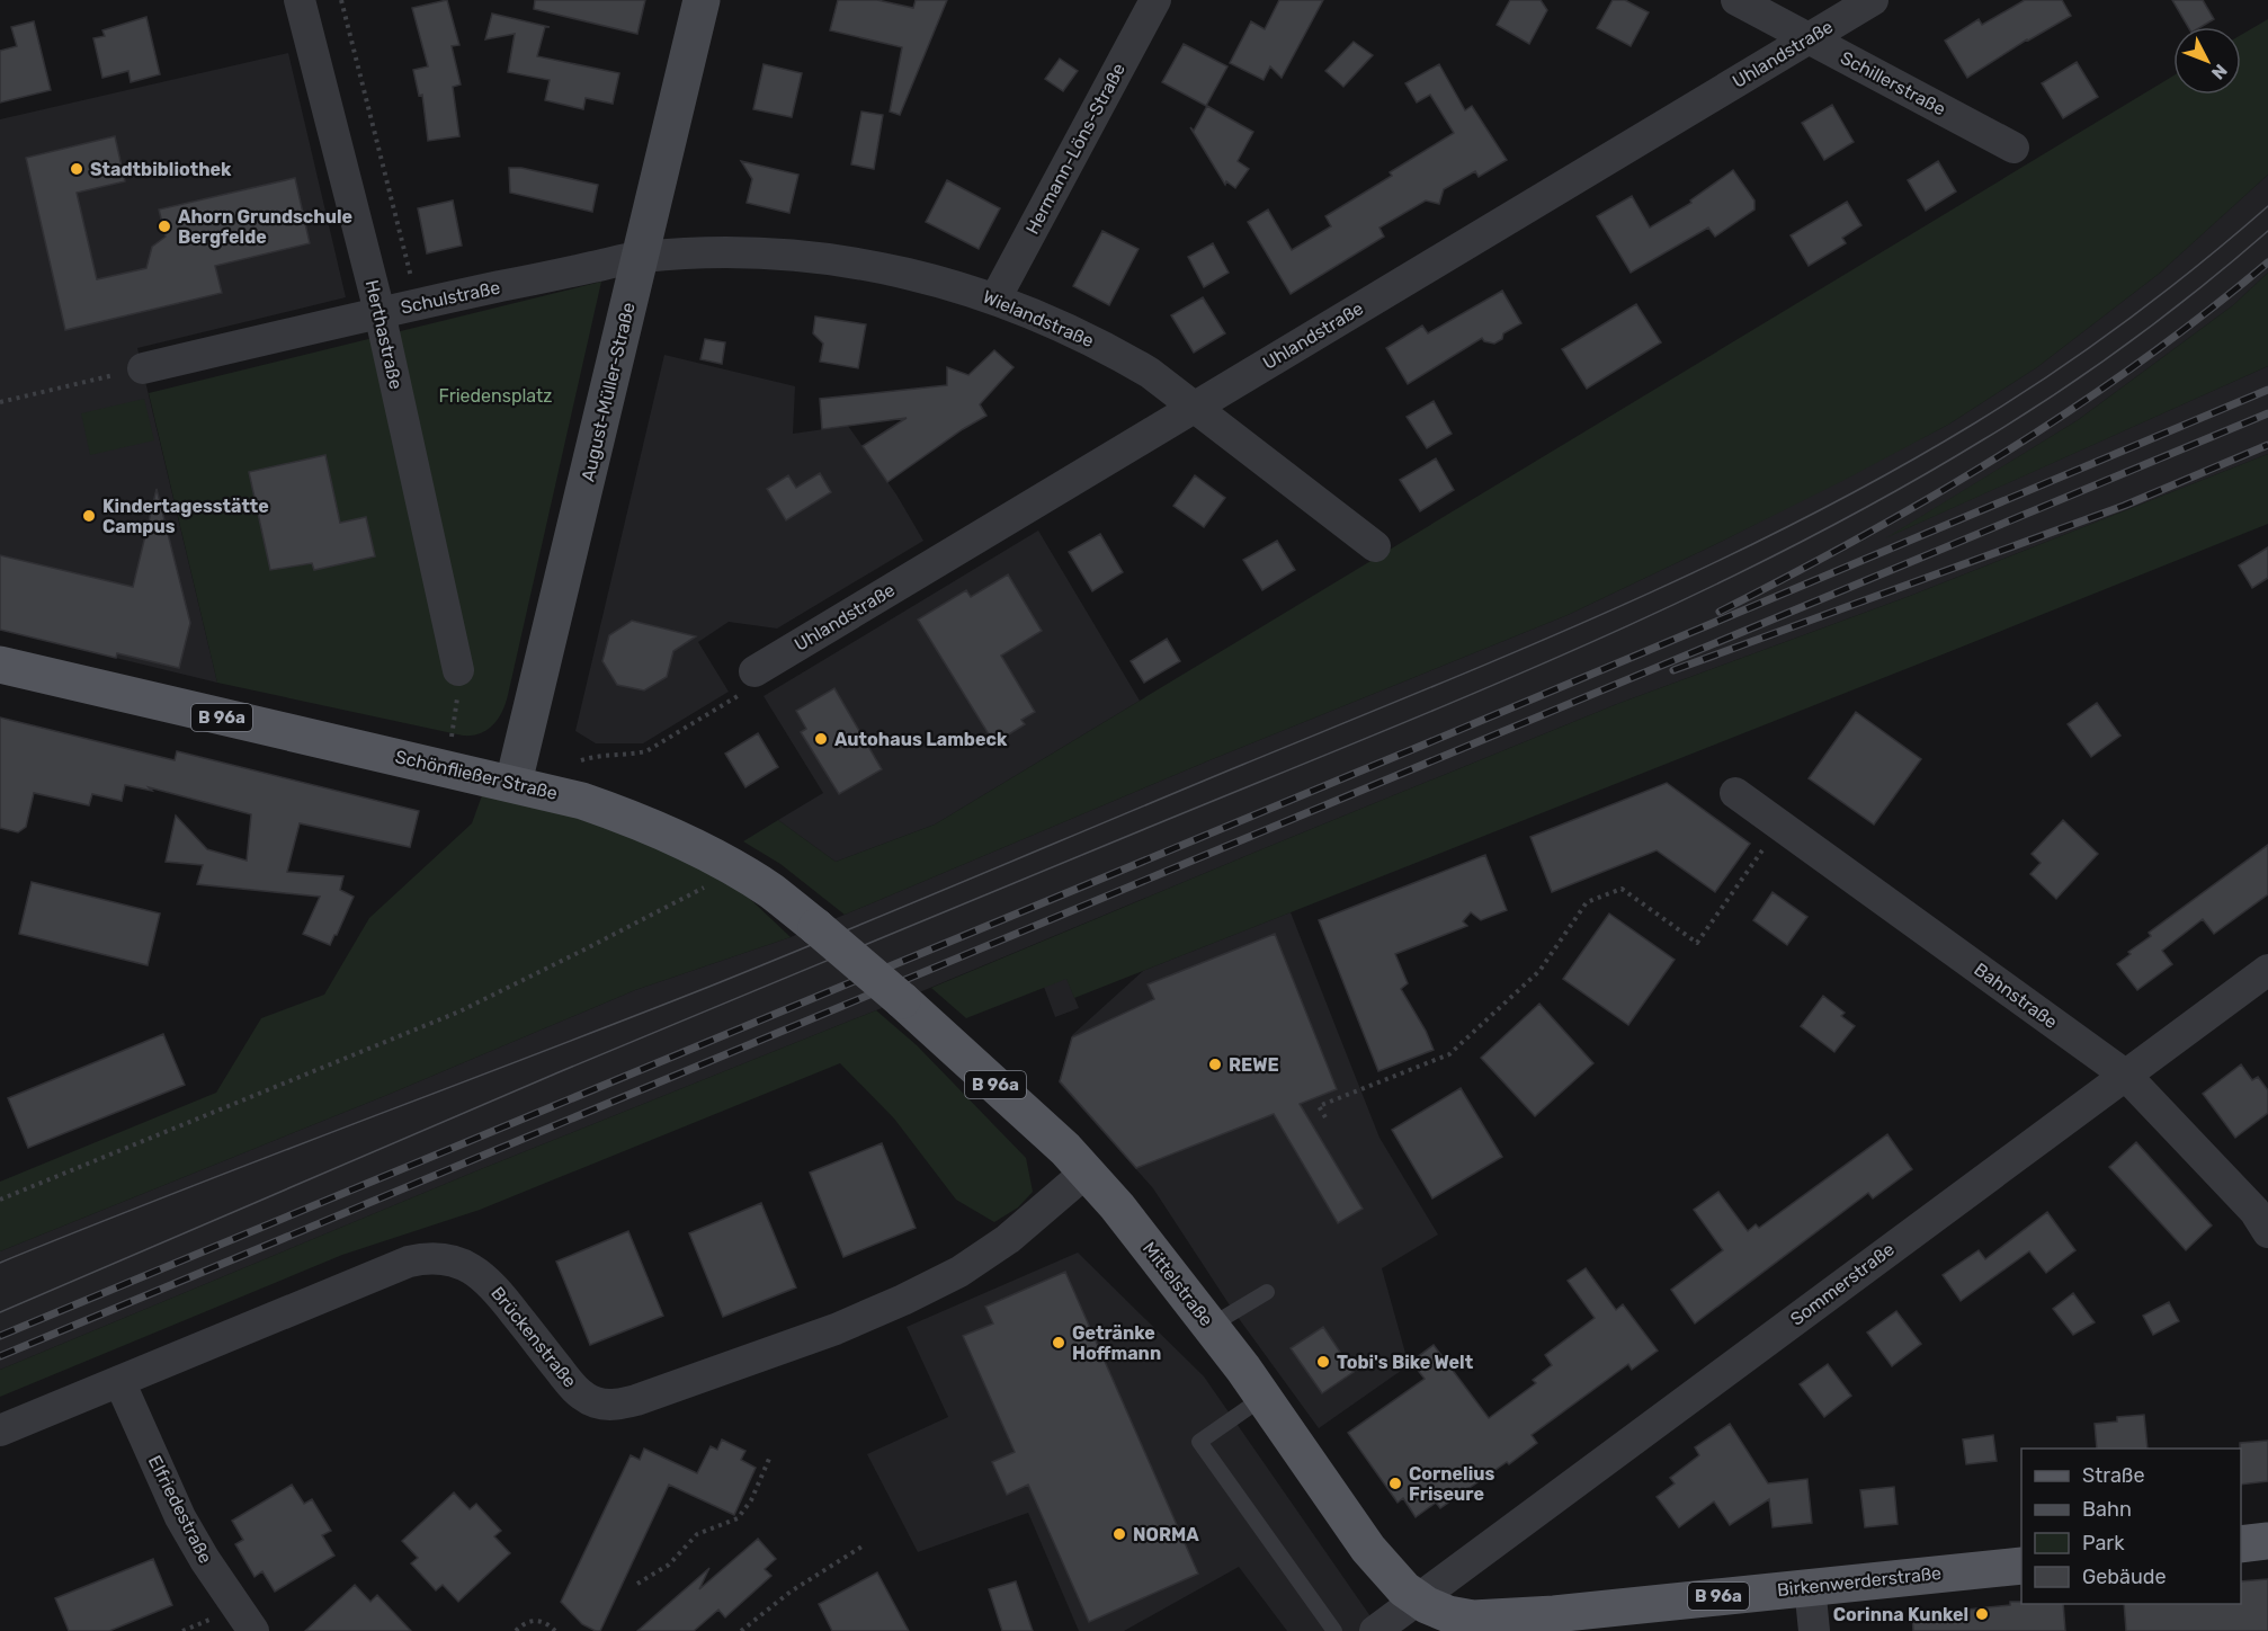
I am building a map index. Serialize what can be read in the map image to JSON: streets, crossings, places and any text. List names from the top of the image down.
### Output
{
  "streets": {
    "main road": [
      "August-Müller-Straße",
      "B 96a",
      "Schönfließer Straße",
      "Mittelstraße",
      "Birkenwerderstraße"
    ],
    "street": [
      "Uhlandstraße",
      "Schillerstraße",
      "Hermann-Löns-Straße",
      "Schulstraße",
      "Wielandstraße",
      "Herthastraße",
      "Bahnstraße",
      "Sommerstraße",
      "Brückenstraße",
      "Elfriedestraße"
    ]
  },
  "crossings": [
    ["Uhlandstraße", "Schillerstraße"],
    ["Uhlandstraße", "Wielandstraße"],
    ["Hermann-Löns-Straße", "Wielandstraße"],
    ["Schulstraße", "Wielandstraße"],
    ["Schulstraße", "Herthastraße"],
    ["Schulstraße", "August-Müller-Straße"],
    ["Wielandstraße", "August-Müller-Straße"],
    ["August-Müller-Straße", "Schönfließer Straße"],
    ["Schönfließer Straße", "Mittelstraße"],
    ["Bahnstraße", "Sommerstraße"],
    ["Mittelstraße", "Sommerstraße"],
    ["Mittelstraße", "Brückenstraße"],
    ["Mittelstraße", "Birkenwerderstraße"],
    ["Sommerstraße", "Birkenwerderstraße"],
    ["Brückenstraße", "Elfriedestraße"]
  ],
  "parks": ["Friedensplatz"],
  "places": [
    "Stadtbibliothek",
    "Ahorn Grundschule Bergfelde",
    "Kindertagesstätte Campus",
    "Autohaus Lambeck",
    "REWE",
    "Getränke Hoffmann",
    "Tobi's Bike Welt",
    "Cornelius Friseure",
    "NORMA",
    "Corinna Kunkel"
  ],
  "legend": [
    "Straße",
    "Bahn",
    "Park",
    "Gebäude"
  ],
  "north": "bottom right"
}
